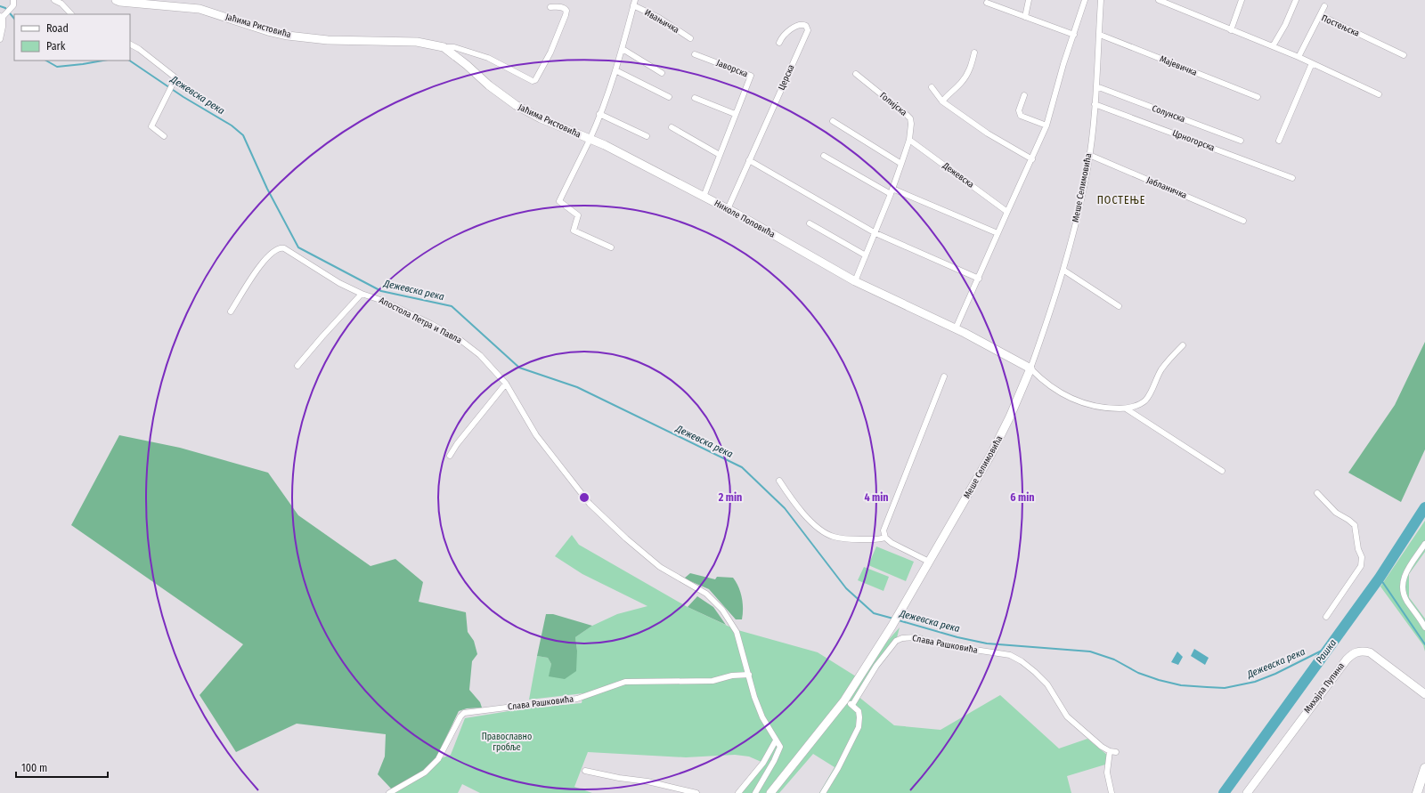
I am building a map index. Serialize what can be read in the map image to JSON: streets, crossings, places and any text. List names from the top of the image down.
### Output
{
  "streets": {
    "main road": [
      "Јаћима Ристовића",
      "Меше Селимовића",
      "Николе Поповића",
      "Михајла Пупина"
    ],
    "street": [
      "Ивањичка",
      "Постењска",
      "Мајевичка",
      "Јаворска",
      "Церска",
      "Голијска",
      "Солунска",
      "Црногорска",
      "Дежевска",
      "Јабланичка",
      "Апостола Петра и Павла",
      "Слава Рашковића"
    ]
  },
  "crossings": [
    ["Ивањичка", "Јаћима Ристовића"],
    ["Ивањичка", "Николе Поповића"],
    ["Јаћима Ристовића", "Николе Поповића"],
    ["Мајевичка", "Меше Селимовића"],
    ["Јаворска", "Николе Поповића"],
    ["Церска", "Николе Поповића"],
    ["Голијска", "Дежевска"],
    ["Голијска", "Николе Поповића"],
    ["Солунска", "Меше Селимовића"],
    ["Црногорска", "Меше Селимовића"],
    ["Меше Селимовића", "Јабланичка"],
    ["Меше Селимовића", "Николе Поповића"],
    ["Апостола Петра и Павла", "Слава Рашковића"]
  ],
  "districts": ["ПОСТЕЊЕ"],
  "water": ["Дежевска река", "Рашка"],
  "parks": ["Православно гробље"],
  "legend": ["Road", "Park"],
  "scale_bar": "100 m",
  "rings": ["2 min", "4 min", "6 min"]
}
